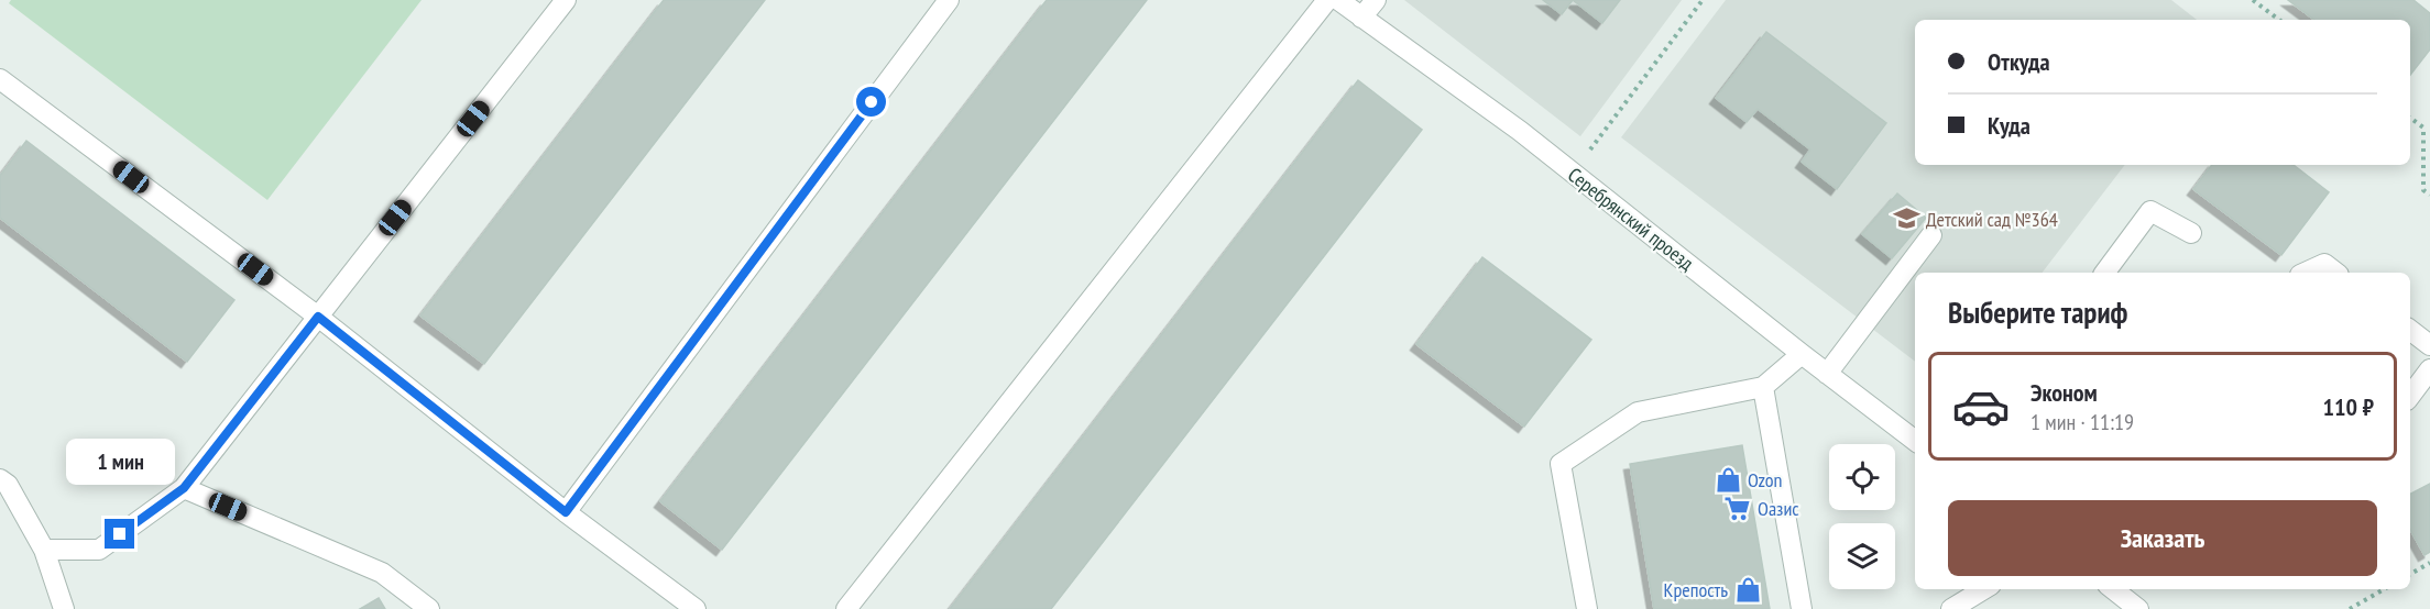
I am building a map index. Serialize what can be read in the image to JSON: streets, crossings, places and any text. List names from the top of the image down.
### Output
{
  "streets": {
    "street": ["Серебрянский проезд"]
  },
  "places": {
    "school or university": ["Детский сад №364"],
    "shop": ["Ozon", "Крепость"],
    "supermarket": ["Оазис"]
  },
  "page": {
    "banner": ["Откуда", "Куда"],
    "heading": "Выберите тариф",
    "list": [
      {
        "name": "Эконом",
        "note": "1 мин · 11:19",
        "value": "110 ₽"
      }
    ],
    "bubble": "1 мин",
    "buttons": "Заказать"
  }
}
